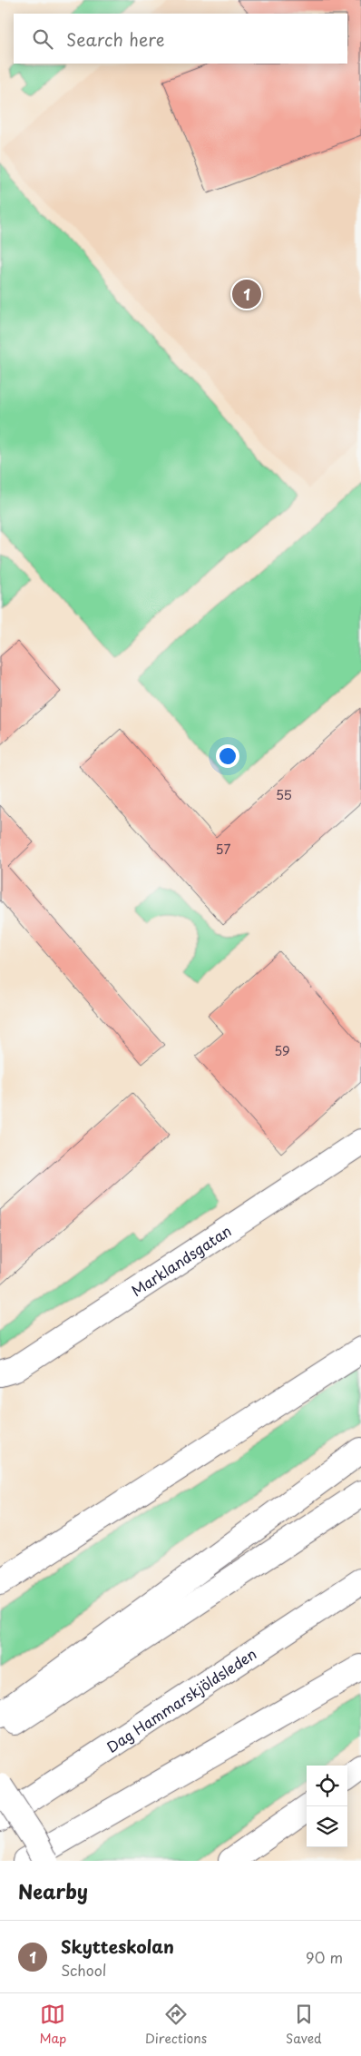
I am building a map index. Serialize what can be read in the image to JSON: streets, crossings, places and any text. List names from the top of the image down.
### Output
{
  "streets": {
    "main road": ["Marklandsgatan", "Dag Hammarskjöldsleden"]
  },
  "house_numbers": ["55", "57", "59"],
  "page": {
    "search": "Search here",
    "pins": "1",
    "heading": "Nearby",
    "list": [
      {
        "mark": "1",
        "name": "Skytteskolan",
        "note": "School",
        "value": "90 m"
      }
    ],
    "nav": ["Map", "Directions", "Saved"]
  }
}
